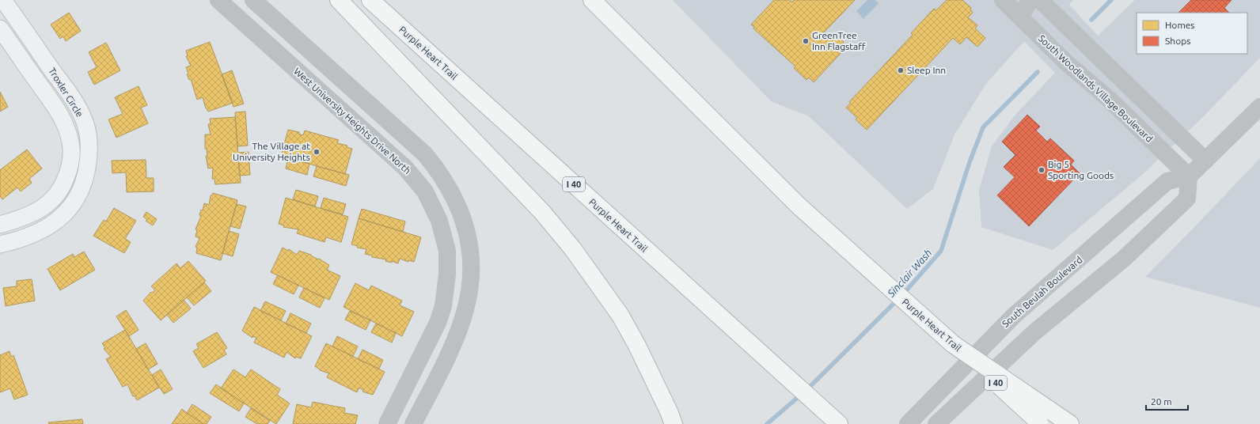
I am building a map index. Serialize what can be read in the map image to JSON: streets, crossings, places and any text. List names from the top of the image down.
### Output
{
  "streets": {
    "highway": ["Purple Heart Trail", "I 40"],
    "street": [
      "South Woodlands Village Boulevard",
      "Troxler Circle",
      "West University Heights Drive North",
      "South Beulah Boulevard"
    ]
  },
  "crossings": [
    ["South Woodlands Village Boulevard", "South Beulah Boulevard"]
  ],
  "water": ["Sinclair Wash"],
  "places": [
    "GreenTree Inn Flagstaff",
    "Sleep Inn",
    "The Village at University Heights",
    "Big 5 Sporting Goods"
  ],
  "legend": ["Homes", "Shops"],
  "scale_bar": "20 m"
}
